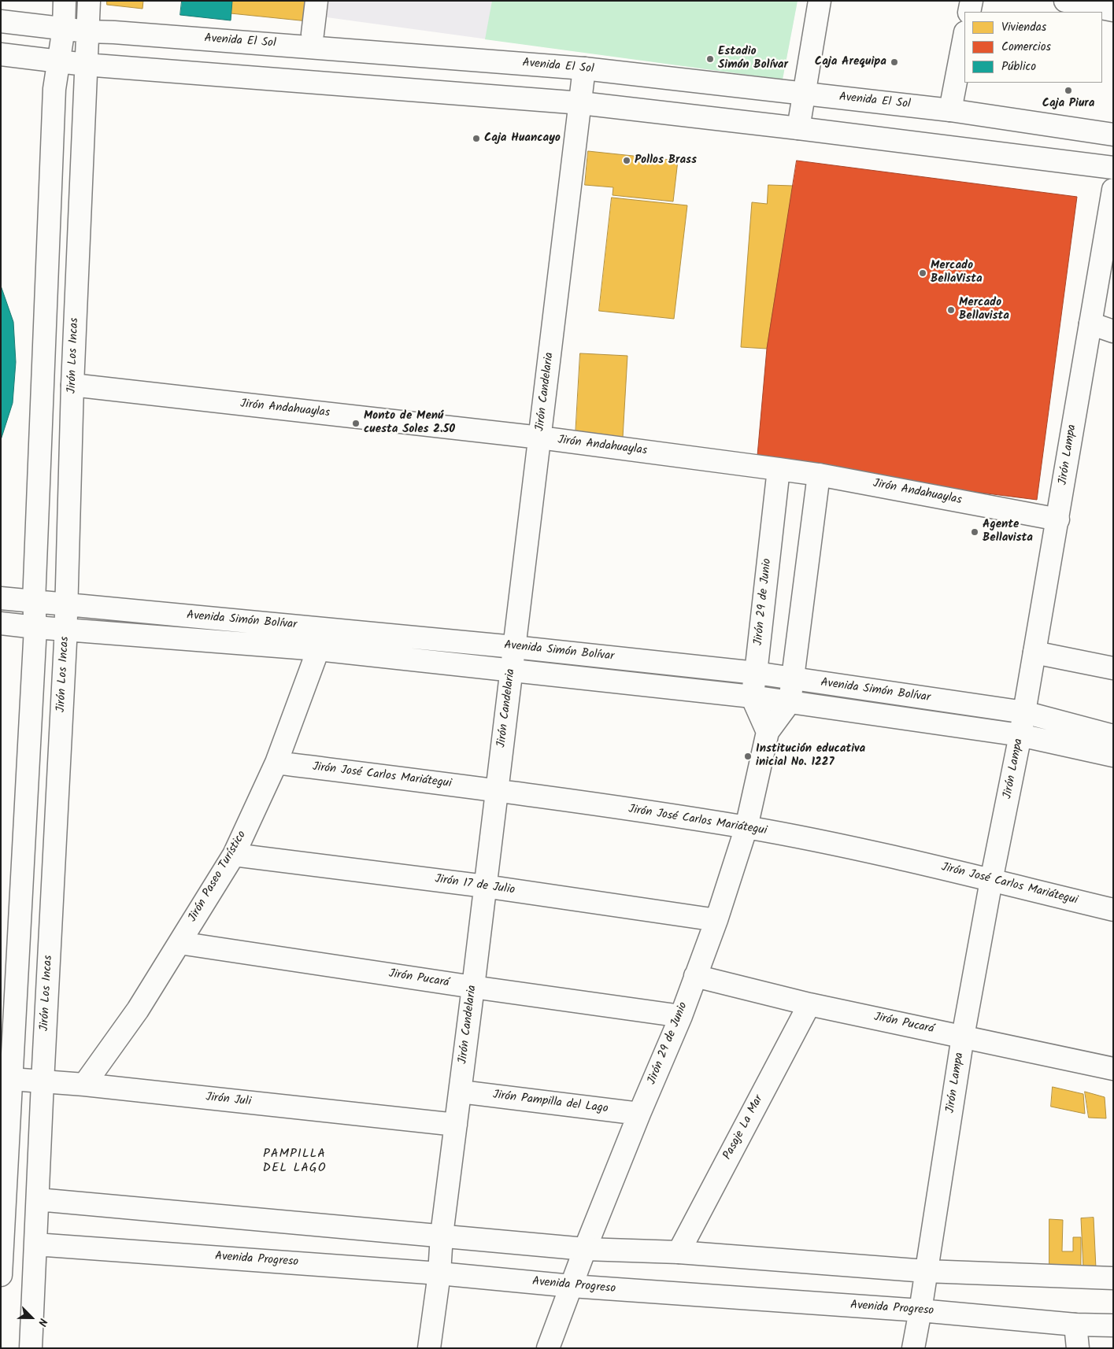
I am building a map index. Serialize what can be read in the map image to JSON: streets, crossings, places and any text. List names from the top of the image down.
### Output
{
  "streets": {
    "street": [
      "Avenida El Sol",
      "Jirón Los Incas",
      "Jirón Candelaria",
      "Jirón Andahuaylas",
      "Jirón Lampa",
      "Jirón 29 de Junio",
      "Avenida Simón Bolívar",
      "Jirón José Carlos Mariátegui",
      "Jirón Paseo Turístico",
      "Jirón 17 de Julio",
      "Jirón Pucará",
      "Jirón Juli",
      "Jirón Pampilla del Lago",
      "Pasaje La Mar",
      "Avenida Progreso"
    ]
  },
  "crossings": [
    ["Avenida El Sol", "Jirón Los Incas"],
    ["Avenida El Sol", "Jirón Candelaria"],
    ["Jirón Los Incas", "Jirón Andahuaylas"],
    ["Jirón Los Incas", "Avenida Simón Bolívar"],
    ["Jirón Los Incas", "Jirón Juli"],
    ["Jirón Los Incas", "Avenida Progreso"],
    ["Jirón Candelaria", "Jirón Andahuaylas"],
    ["Jirón Candelaria", "Avenida Simón Bolívar"],
    ["Jirón Candelaria", "Jirón José Carlos Mariátegui"],
    ["Jirón Candelaria", "Jirón 17 de Julio"],
    ["Jirón Candelaria", "Jirón Pucará"],
    ["Jirón Candelaria", "Jirón Juli"],
    ["Jirón Candelaria", "Jirón Pampilla del Lago"],
    ["Jirón Candelaria", "Avenida Progreso"],
    ["Jirón Andahuaylas", "Jirón Lampa"],
    ["Jirón Andahuaylas", "Jirón 29 de Junio"],
    ["Jirón Lampa", "Avenida Simón Bolívar"],
    ["Jirón Lampa", "Jirón José Carlos Mariátegui"],
    ["Jirón Lampa", "Jirón Pucará"],
    ["Jirón Lampa", "Avenida Progreso"],
    ["Jirón 29 de Junio", "Avenida Simón Bolívar"],
    ["Jirón 29 de Junio", "Jirón José Carlos Mariátegui"],
    ["Jirón 29 de Junio", "Jirón 17 de Julio"],
    ["Jirón 29 de Junio", "Jirón Pucará"],
    ["Jirón 29 de Junio", "Jirón Pampilla del Lago"],
    ["Jirón 29 de Junio", "Avenida Progreso"],
    ["Avenida Simón Bolívar", "Jirón Paseo Turístico"],
    ["Jirón José Carlos Mariátegui", "Jirón Paseo Turístico"],
    ["Jirón Paseo Turístico", "Jirón 17 de Julio"],
    ["Jirón Paseo Turístico", "Jirón Pucará"],
    ["Jirón Paseo Turístico", "Jirón Juli"],
    ["Jirón Pucará", "Pasaje La Mar"]
  ],
  "districts": ["PAMPILLA DEL LAGO"],
  "places": [
    "Estadio Simón Bolívar",
    "Caja Arequipa",
    "Caja Piura",
    "Caja Huancayo",
    "Pollos Brass",
    "Mercado BellaVista",
    "Mercado Bellavista",
    "Monto de Menú cuesta Soles 2.50",
    "Agente Bellavista",
    "Institución educativa inicial No. 1227"
  ],
  "legend": ["Viviendas", "Comercios", "Público"],
  "north": "bottom right"
}
